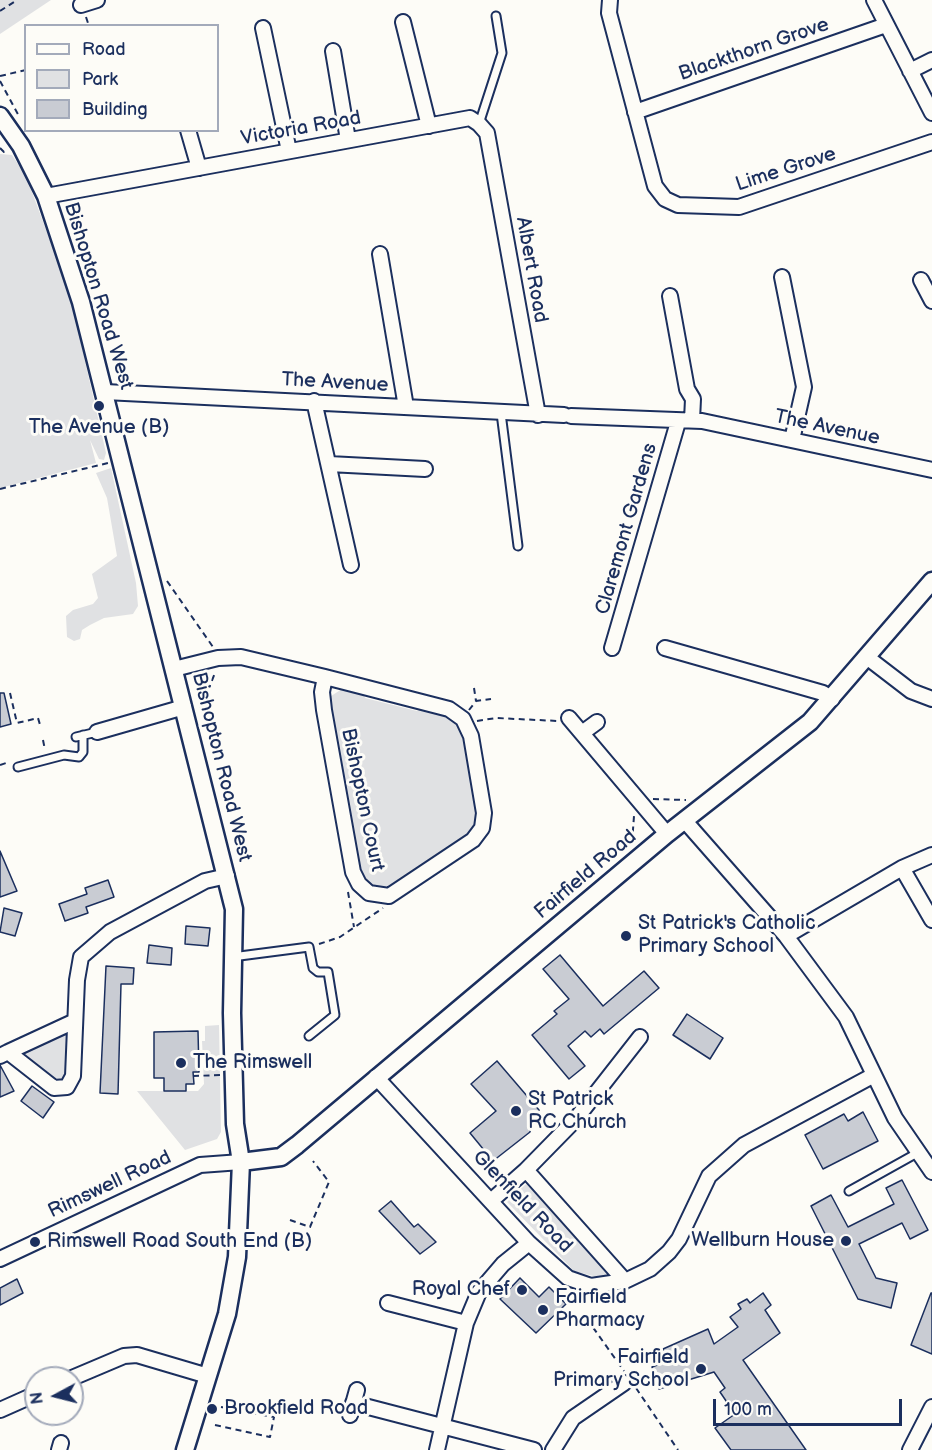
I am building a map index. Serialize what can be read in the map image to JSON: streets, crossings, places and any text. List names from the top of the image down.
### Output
{
  "streets": {
    "street": [
      "Blackthorn Grove",
      "Victoria Road",
      "Lime Grove",
      "Albert Road",
      "Bishopton Road West",
      "The Avenue",
      "Claremont Gardens",
      "Bishopton Court",
      "Fairfield Road",
      "Rimswell Road",
      "Glenfield Road"
    ]
  },
  "crossings": [
    ["Blackthorn Grove", "Lime Grove"],
    ["Victoria Road", "Albert Road"],
    ["Victoria Road", "Bishopton Road West"],
    ["Albert Road", "The Avenue"],
    ["Bishopton Road West", "The Avenue"],
    ["Bishopton Road West", "Fairfield Road"],
    ["Bishopton Road West", "Rimswell Road"],
    ["The Avenue", "Claremont Gardens"],
    ["Fairfield Road", "Rimswell Road"],
    ["Fairfield Road", "Glenfield Road"]
  ],
  "places": [
    "The Avenue (B)",
    "St Patrick's Catholic Primary School",
    "The Rimswell",
    "St Patrick RC Church",
    "Wellburn House",
    "Rimswell Road South End (B)",
    "Royal Chef",
    "Fairfield Pharmacy",
    "Fairfield Primary School",
    "Brookfield Road"
  ],
  "legend": ["Road", "Park", "Building"],
  "scale_bar": "100 m",
  "north": "left"
}
